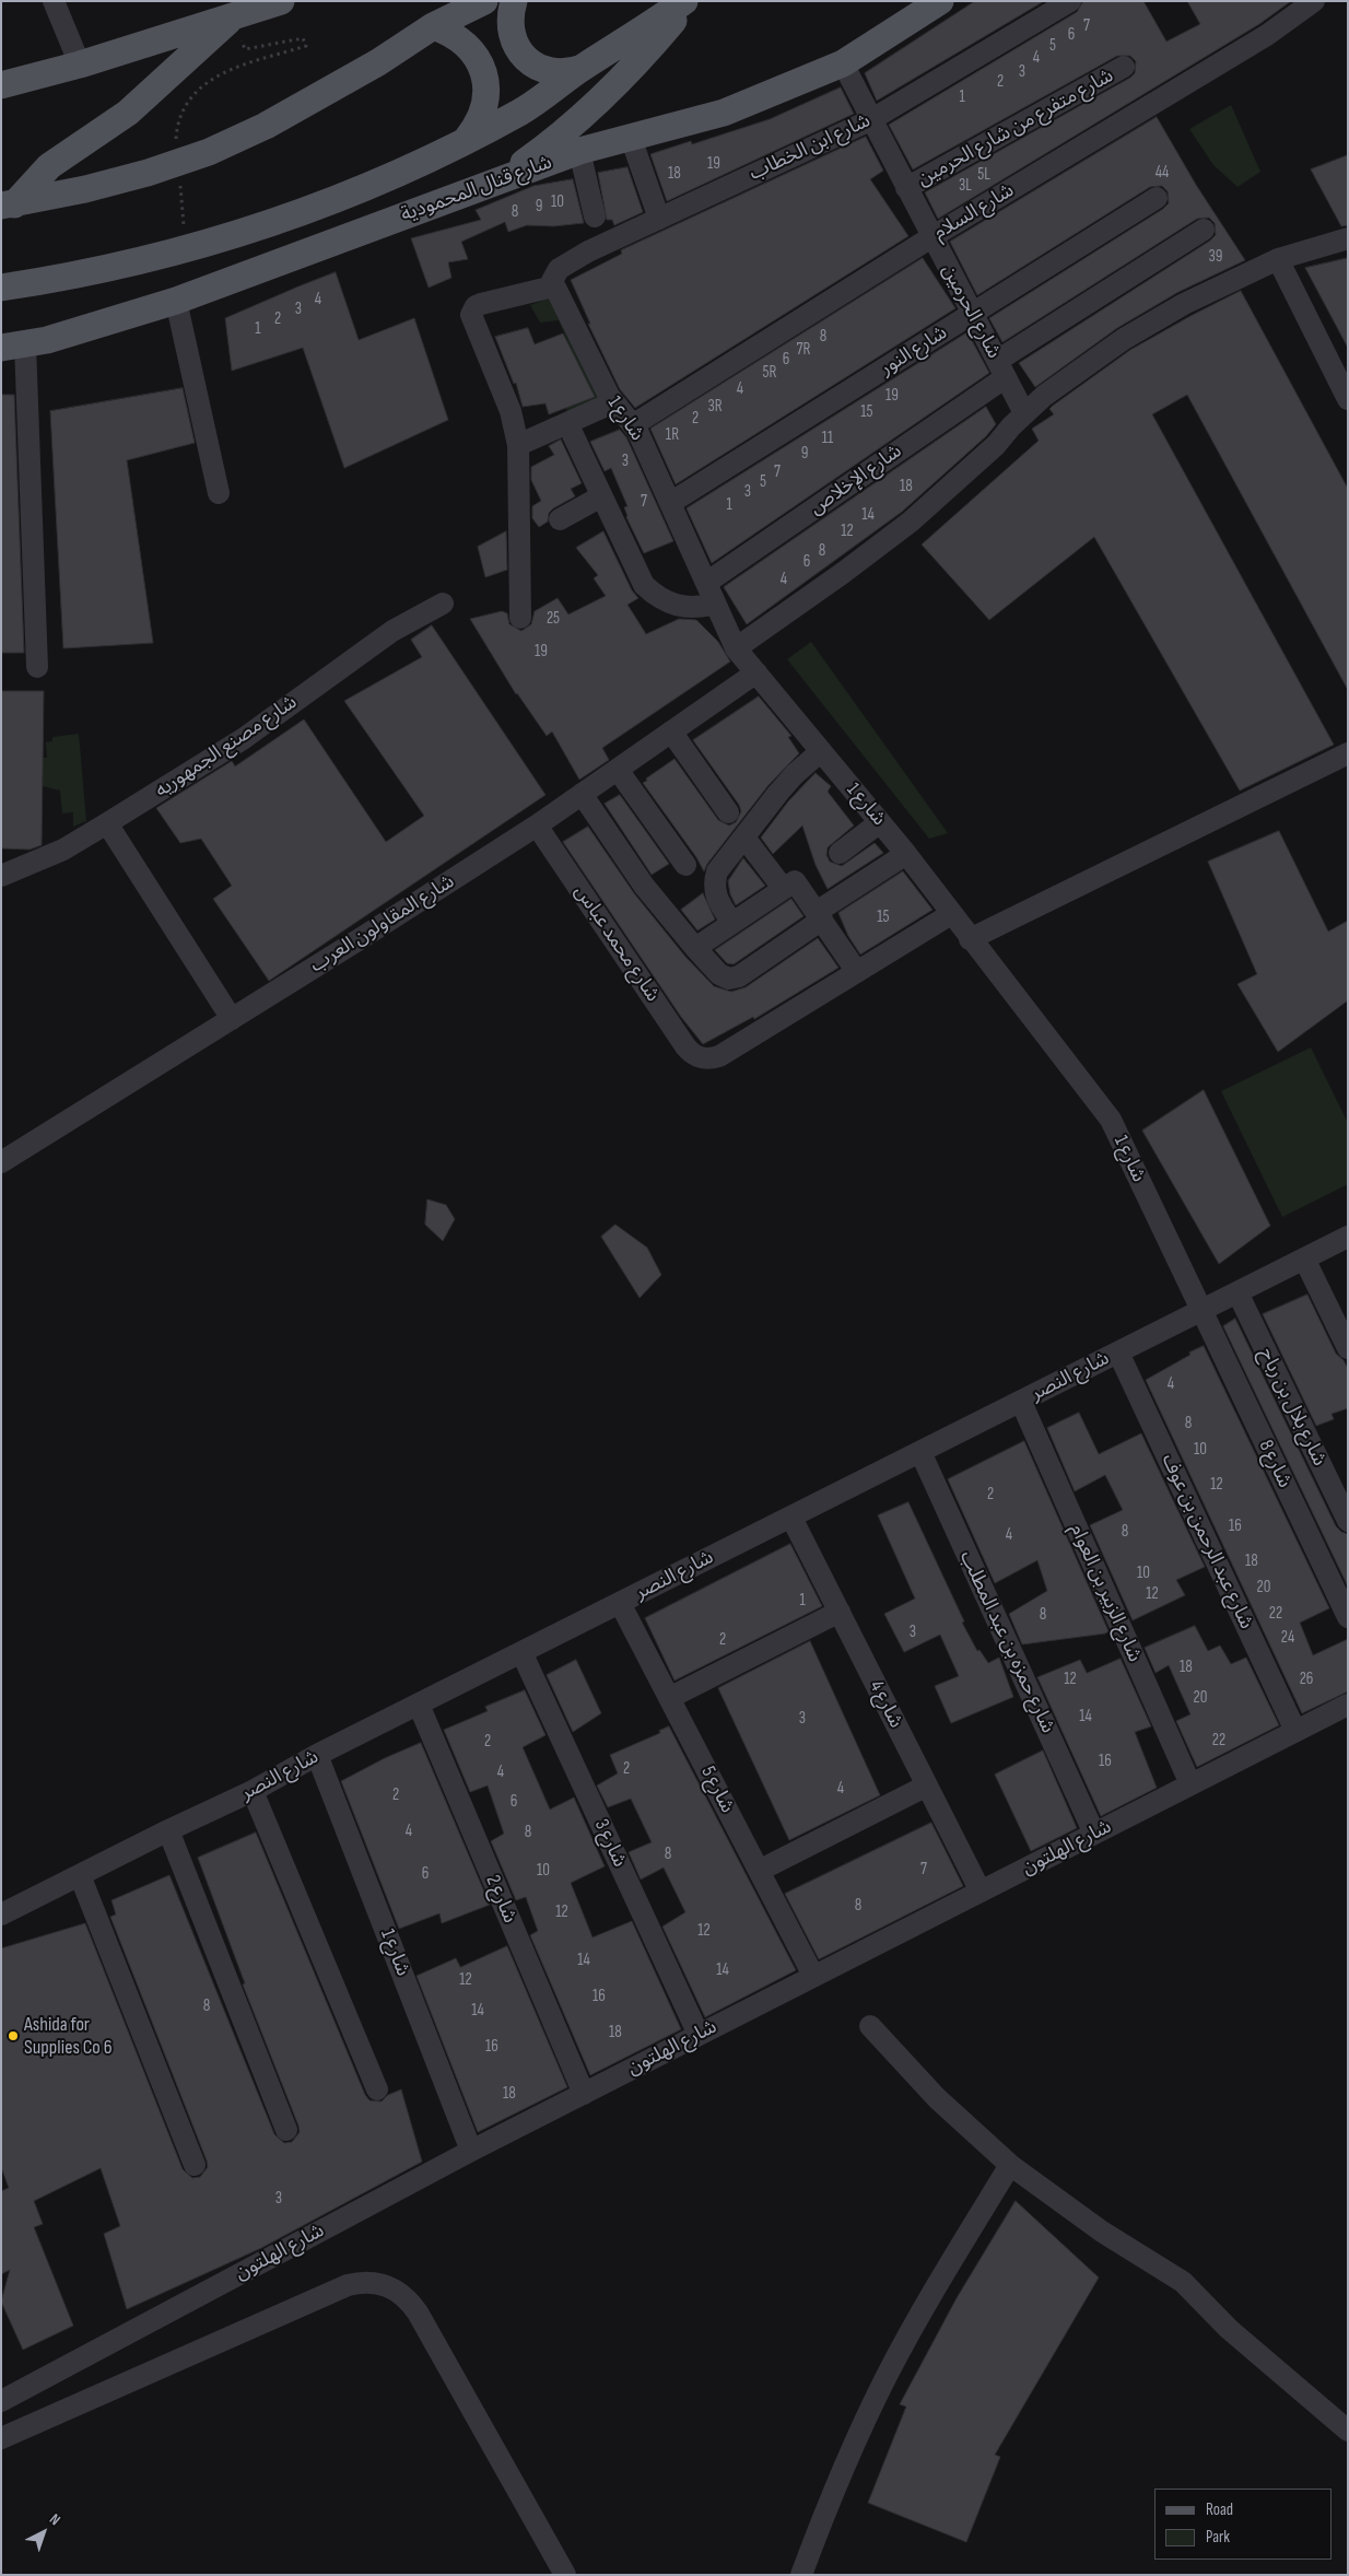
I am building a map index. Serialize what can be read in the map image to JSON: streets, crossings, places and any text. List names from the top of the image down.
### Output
{
  "streets": {
    "main road": ["شارع قنال المحمودية"],
    "street": [
      "شارع متفرع من شارع الحرمين",
      "شارع ابن الخطاب",
      "شارع السلام",
      "شارع الحرمين",
      "شارع النور",
      "شارع 1",
      "شارع الإخلاص",
      "شارع مصنع الجمهوريه",
      "شارع المقاولون العرب",
      "شارع محمد عباس",
      "شارع النصر",
      "شارع بلال بن رباح",
      "شارع 8",
      "شارع عبد الرحمن بن عوف",
      "شارع الزبير بن العوام",
      "شارع حمزه بن عبد المطلب",
      "شارع 4",
      "شارع 5",
      "شارع 3",
      "شارع الهلتون",
      "شارع 2"
    ]
  },
  "crossings": [
    ["شارع متفرع من شارع الحرمين", "شارع الحرمين"],
    ["شارع ابن الخطاب", "شارع الحرمين"],
    ["شارع ابن الخطاب", "شارع 1"],
    ["شارع قنال المحمودية", "شارع الحرمين"],
    ["شارع السلام", "شارع الحرمين"],
    ["شارع السلام", "شارع 1"],
    ["شارع الحرمين", "شارع النور"],
    ["شارع الحرمين", "شارع الإخلاص"],
    ["شارع النور", "شارع 1"],
    ["شارع 1", "شارع الإخلاص"],
    ["شارع 1", "شارع المقاولون العرب"],
    ["شارع 1", "شارع النصر"],
    ["شارع 1", "شارع 8"],
    ["شارع 1", "شارع الهلتون"],
    ["شارع المقاولون العرب", "شارع محمد عباس"],
    ["شارع النصر", "شارع بلال بن رباح"],
    ["شارع النصر", "شارع 8"],
    ["شارع النصر", "شارع عبد الرحمن بن عوف"],
    ["شارع النصر", "شارع الزبير بن العوام"],
    ["شارع النصر", "شارع حمزه بن عبد المطلب"],
    ["شارع النصر", "شارع 4"],
    ["شارع النصر", "شارع 5"],
    ["شارع النصر", "شارع 3"],
    ["شارع النصر", "شارع 2"],
    ["شارع عبد الرحمن بن عوف", "شارع الهلتون"],
    ["شارع الزبير بن العوام", "شارع الهلتون"],
    ["شارع حمزه بن عبد المطلب", "شارع الهلتون"],
    ["شارع 4", "شارع الهلتون"],
    ["شارع 5", "شارع الهلتون"],
    ["شارع 3", "شارع الهلتون"],
    ["شارع الهلتون", "شارع 2"]
  ],
  "places": ["Ashida for Supplies Co 6"],
  "house_numbers": [
    "7",
    "6",
    "5",
    "4",
    "3",
    "2",
    "1",
    "19",
    "44",
    "18",
    "5L",
    "3L",
    "10",
    "9",
    "8",
    "39",
    "4",
    "3",
    "2",
    "1",
    "8",
    "7R",
    "6",
    "5R",
    "4",
    "19",
    "3R",
    "15",
    "2",
    "1R",
    "11",
    "9",
    "3",
    "7",
    "5",
    "18",
    "3",
    "7",
    "1",
    "14",
    "12",
    "8",
    "6",
    "4",
    "25",
    "19",
    "15",
    "4",
    "8",
    "10",
    "12",
    "2",
    "16",
    "8",
    "4",
    "18",
    "10",
    "20",
    "12",
    "1",
    "22",
    "8",
    "3",
    "24",
    "2",
    "18",
    "12",
    "26",
    "20",
    "14",
    "3",
    "22",
    "2",
    "16",
    "2",
    "4",
    "4",
    "2",
    "6",
    "4",
    "8",
    "8",
    "7",
    "10",
    "6",
    "8",
    "12",
    "12",
    "14",
    "14",
    "12",
    "16",
    "8",
    "14",
    "18",
    "16",
    "18",
    "3"
  ],
  "legend": ["Road", "Park"],
  "north": "top right"
}
